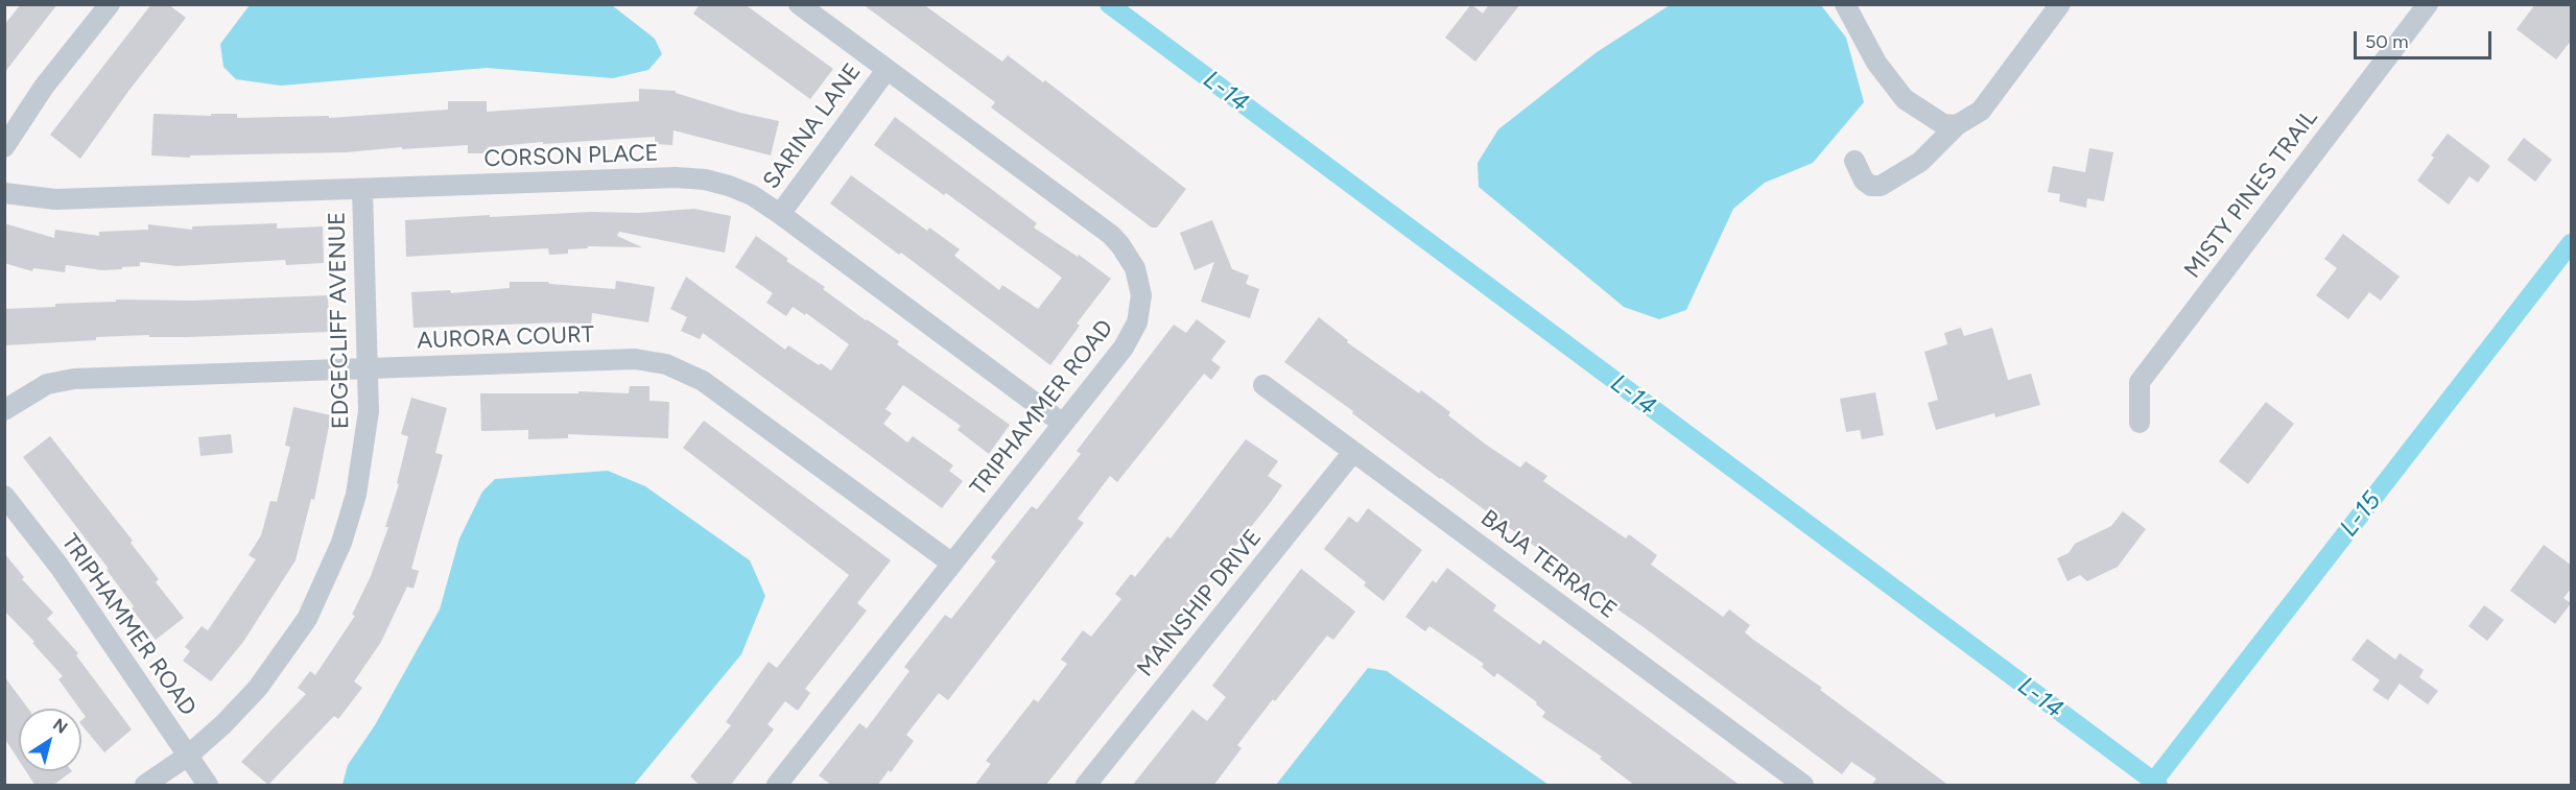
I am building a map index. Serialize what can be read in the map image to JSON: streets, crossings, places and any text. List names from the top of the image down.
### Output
{
  "streets": {
    "street": [
      "SARINA LANE",
      "CORSON PLACE",
      "MISTY PINES TRAIL",
      "EDGECLIFF AVENUE",
      "AURORA COURT",
      "TRIPHAMMER ROAD",
      "BAJA TERRACE",
      "MAINSHIP DRIVE"
    ]
  },
  "crossings": [
    ["SARINA LANE", "CORSON PLACE"],
    ["SARINA LANE", "TRIPHAMMER ROAD"],
    ["CORSON PLACE", "EDGECLIFF AVENUE"],
    ["CORSON PLACE", "TRIPHAMMER ROAD"],
    ["EDGECLIFF AVENUE", "AURORA COURT"],
    ["EDGECLIFF AVENUE", "TRIPHAMMER ROAD"],
    ["AURORA COURT", "TRIPHAMMER ROAD"],
    ["BAJA TERRACE", "MAINSHIP DRIVE"]
  ],
  "water": ["L-14", "L-15"],
  "scale_bar": "50 m",
  "north": "top right"
}
